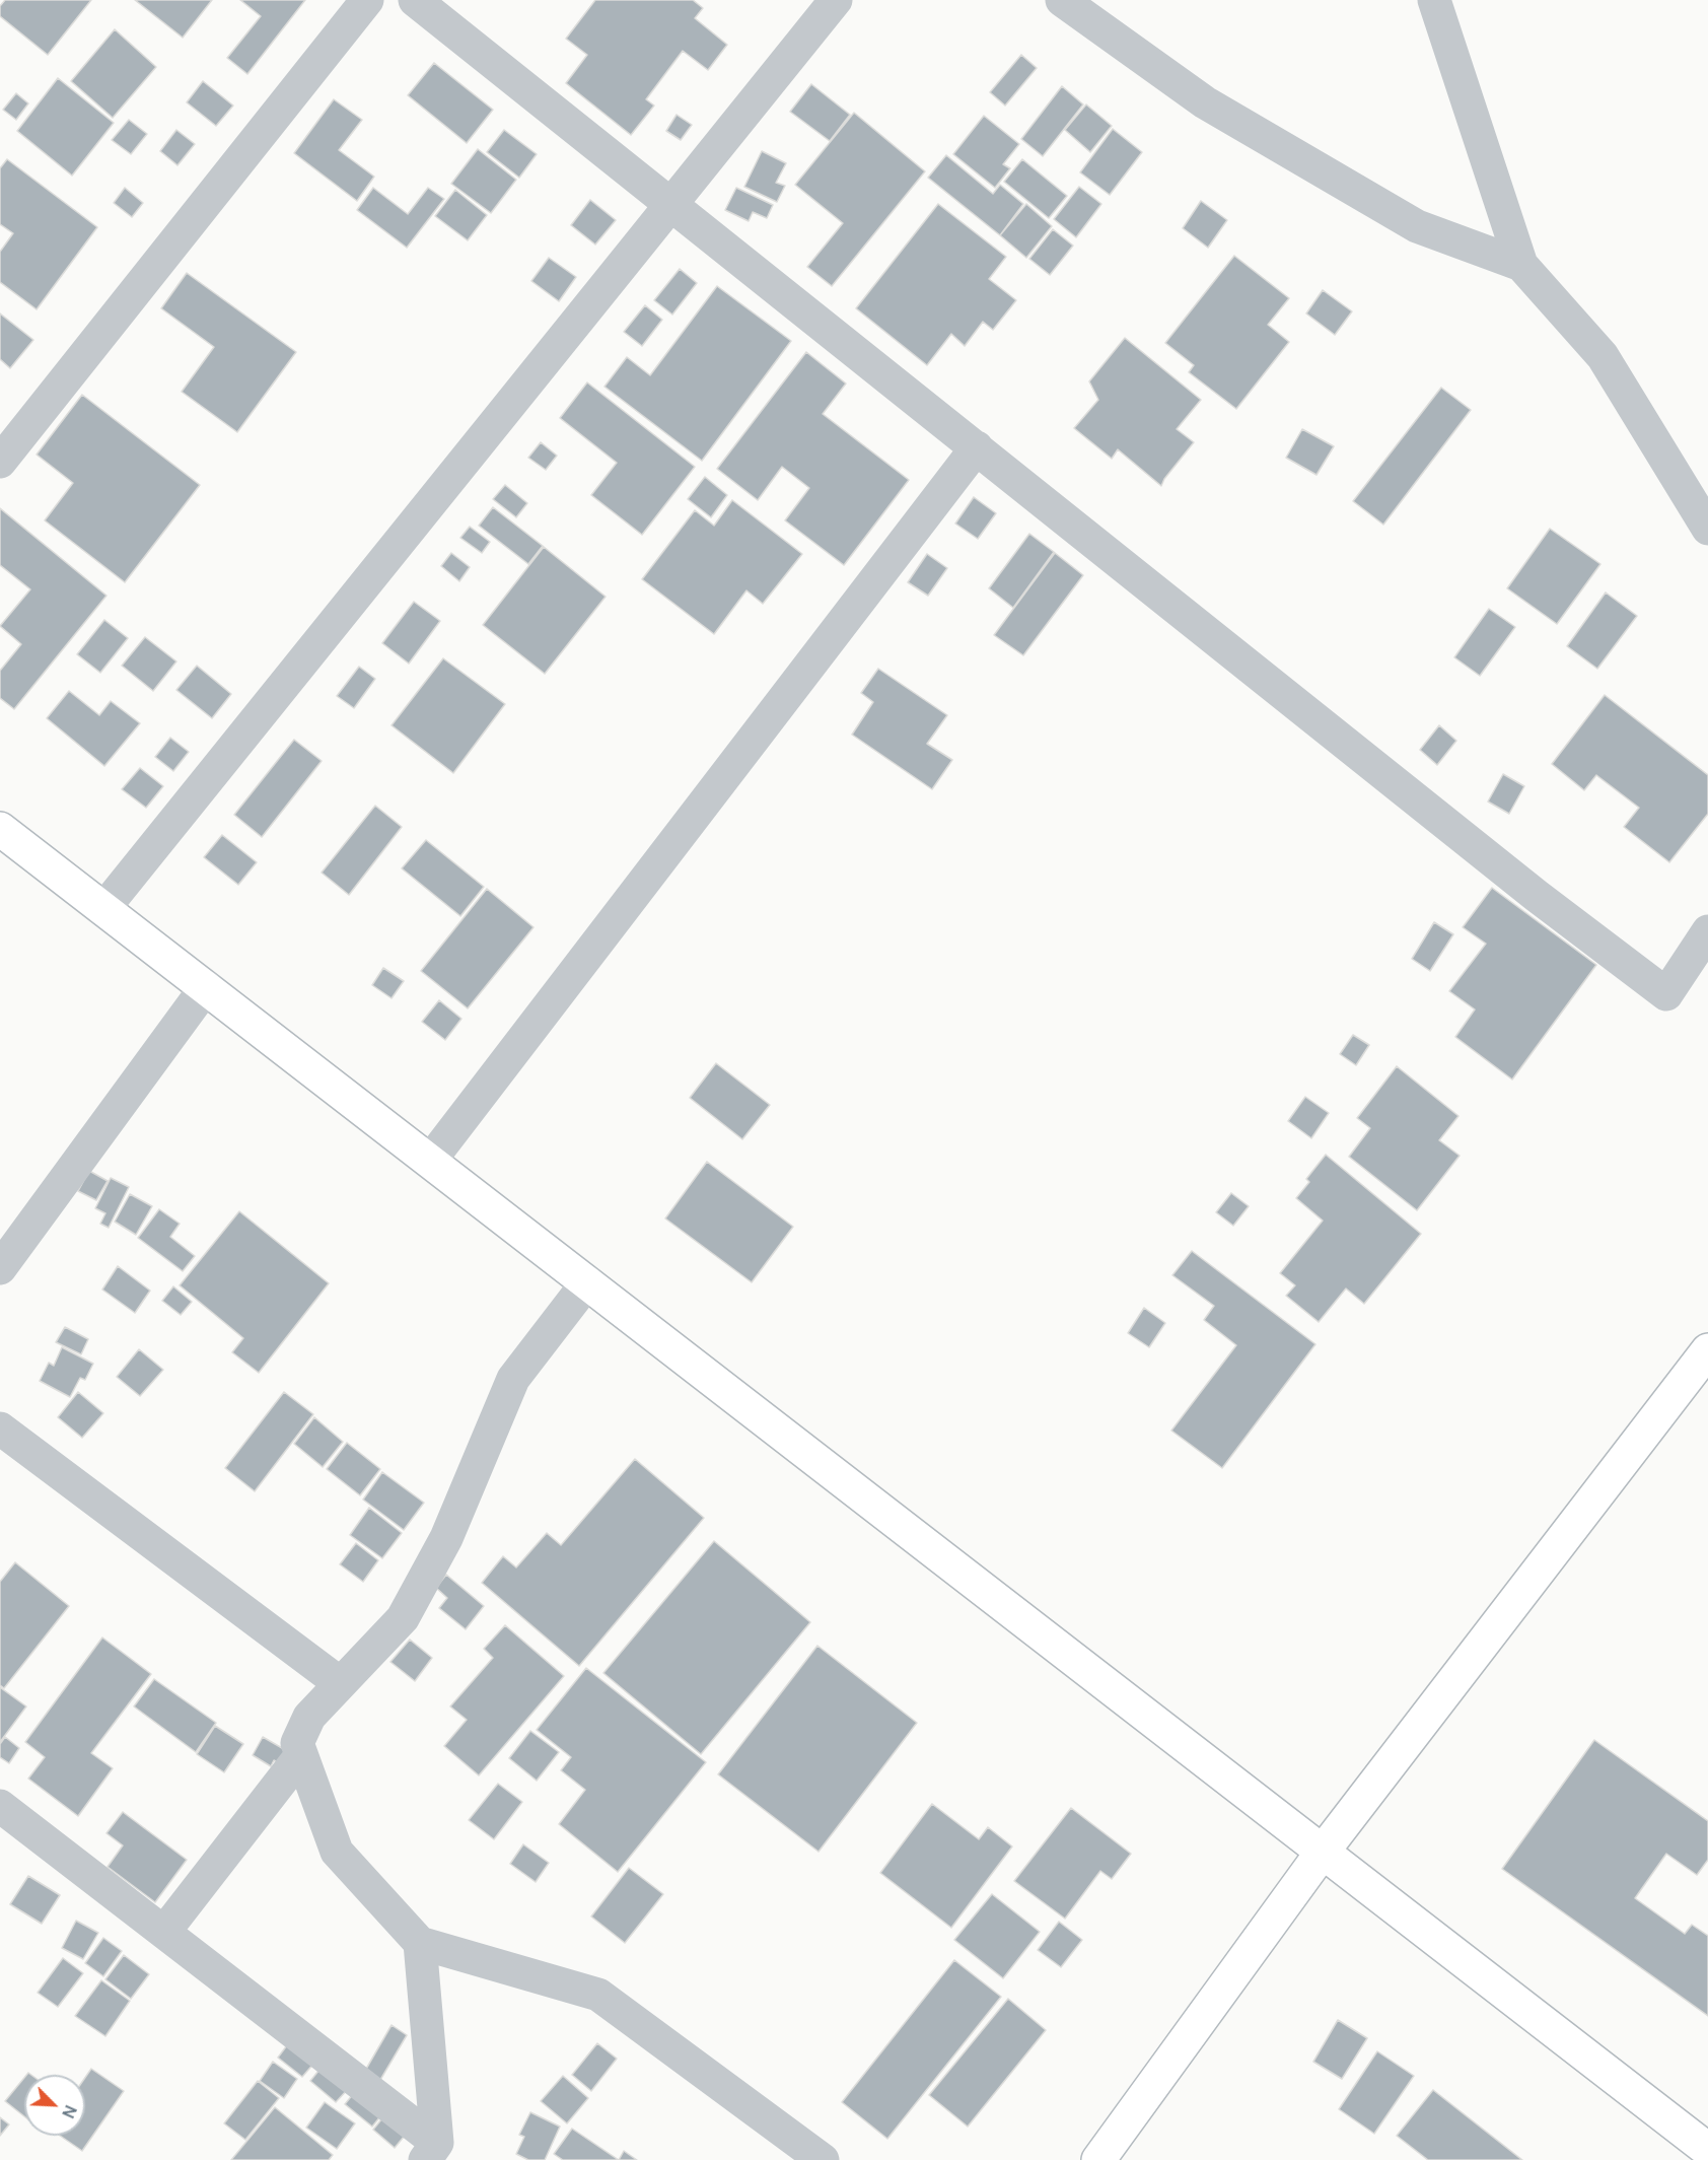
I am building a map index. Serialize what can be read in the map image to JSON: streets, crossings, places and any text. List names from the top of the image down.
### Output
{
  "north": "bottom right"
}
